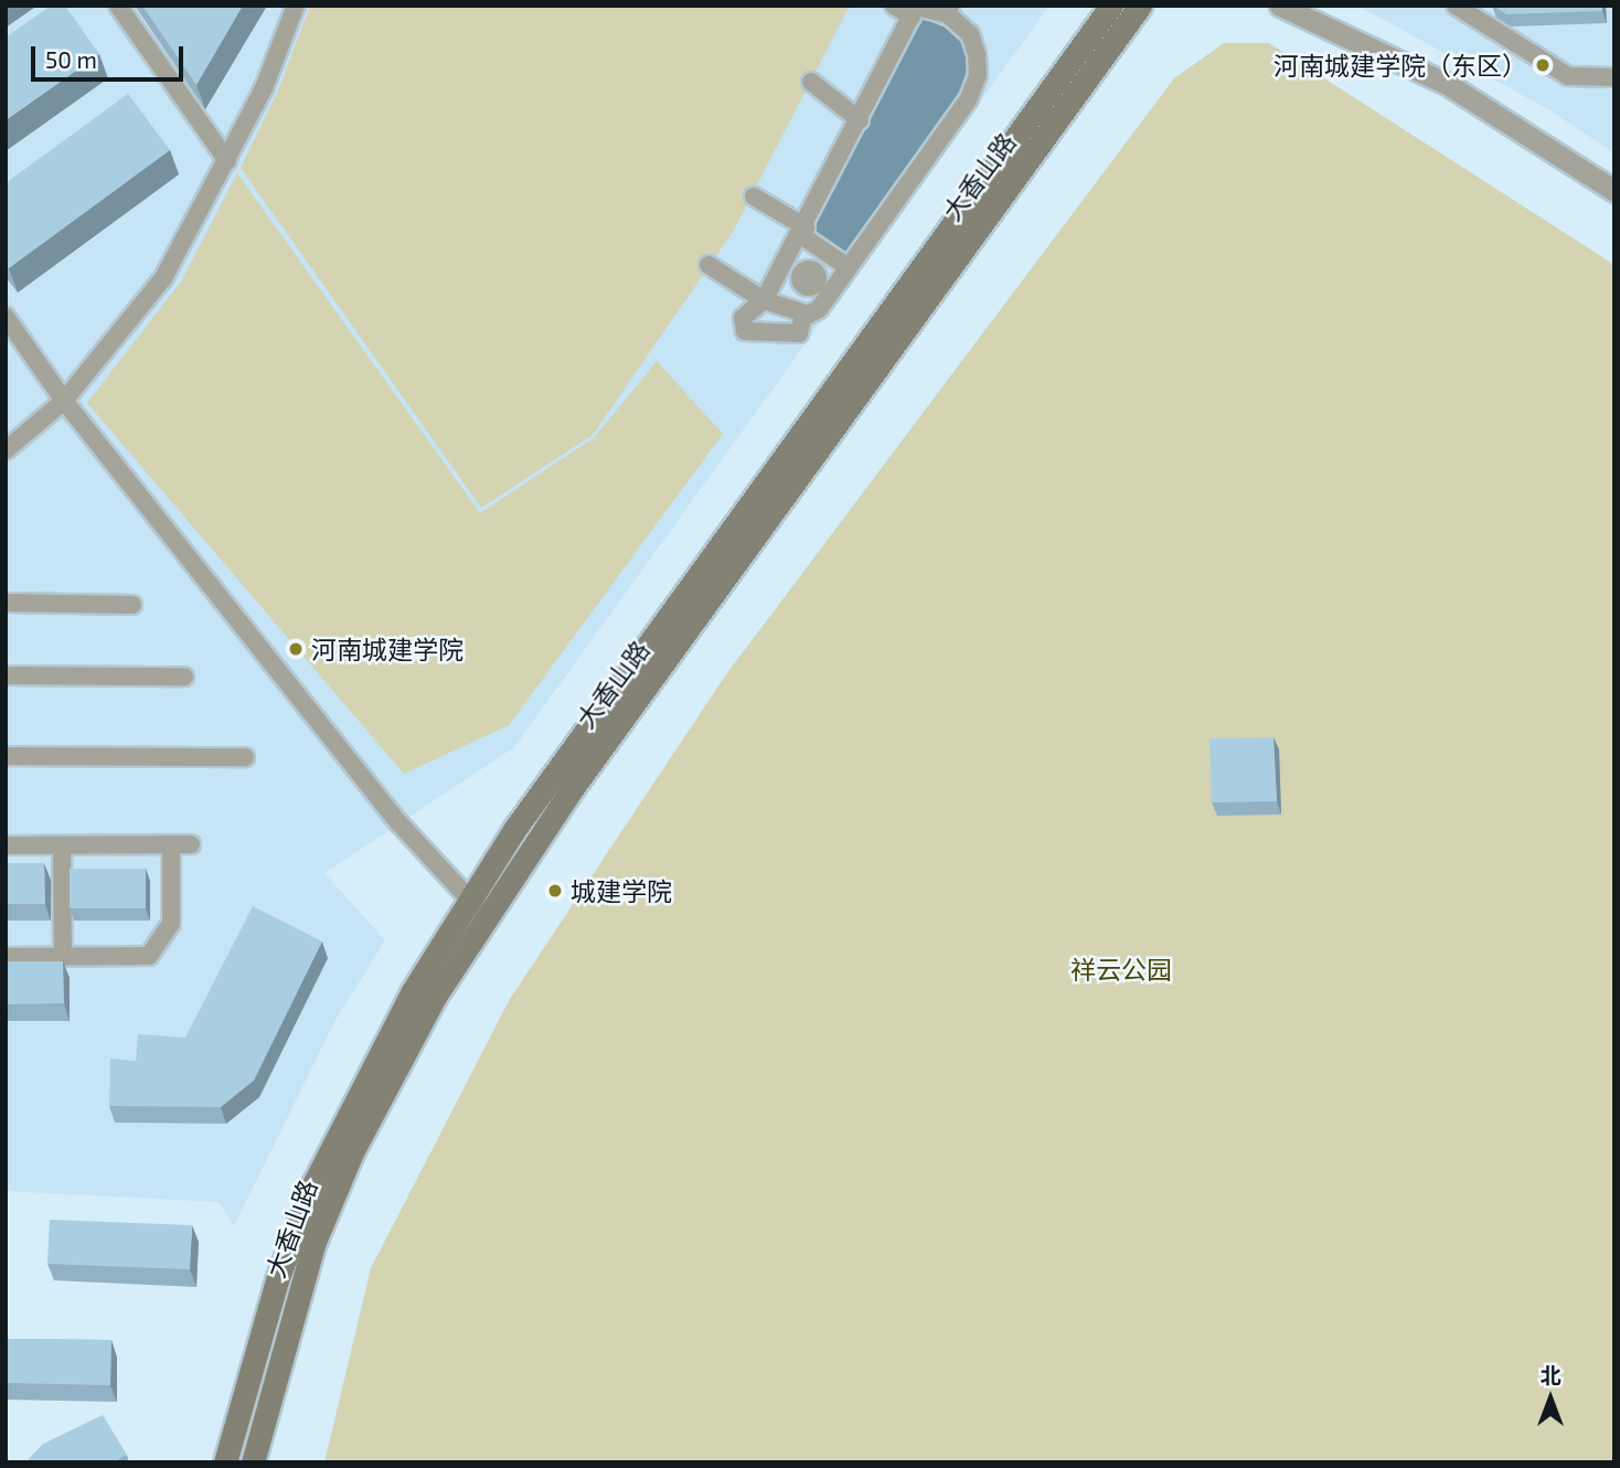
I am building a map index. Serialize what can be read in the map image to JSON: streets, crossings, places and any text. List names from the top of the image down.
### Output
{
  "streets": {
    "main road": ["大香山路"]
  },
  "parks": ["祥云公园"],
  "places": ["河南城建学院（东区）", "河南城建学院", "城建学院"],
  "scale_bar": "50 m",
  "north": "top"
}
